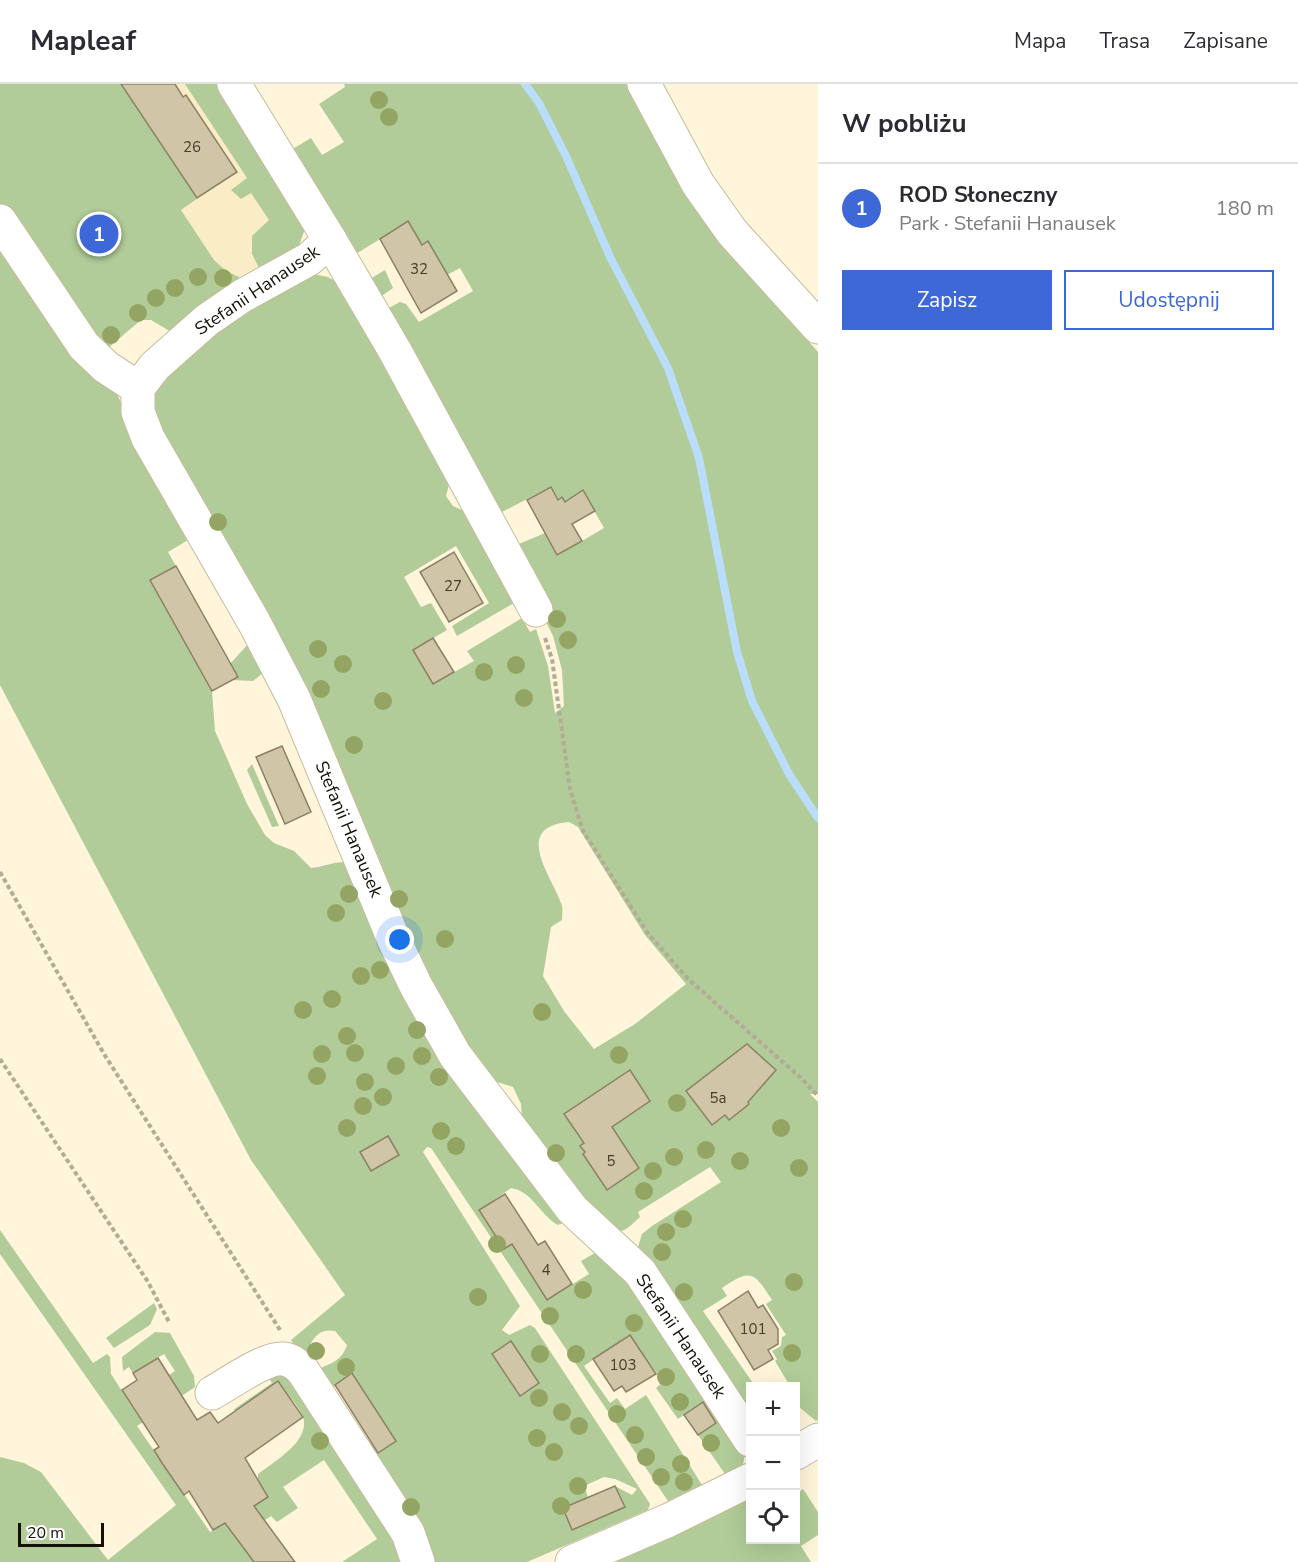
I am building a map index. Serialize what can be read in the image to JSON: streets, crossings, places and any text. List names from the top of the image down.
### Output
{
  "streets": {
    "street": ["Stefanii Hanausek"]
  },
  "house_numbers": [
    "26",
    "32",
    "27",
    "5a",
    "5",
    "4",
    "101",
    "103"
  ],
  "scale_bar": "20 m",
  "page": {
    "header": "Mapleaf",
    "nav": ["Mapa", "Trasa", "Zapisane"],
    "heading": "W pobliżu",
    "list": [
      {
        "mark": "1",
        "name": "ROD Słoneczny",
        "note": "Park · Stefanii Hanausek",
        "value": "180 m"
      }
    ],
    "pins": "1",
    "buttons": ["Zapisz", "Udostępnij"],
    "map_buttons": ["+", "−"],
    "scale": "20 m"
  }
}
